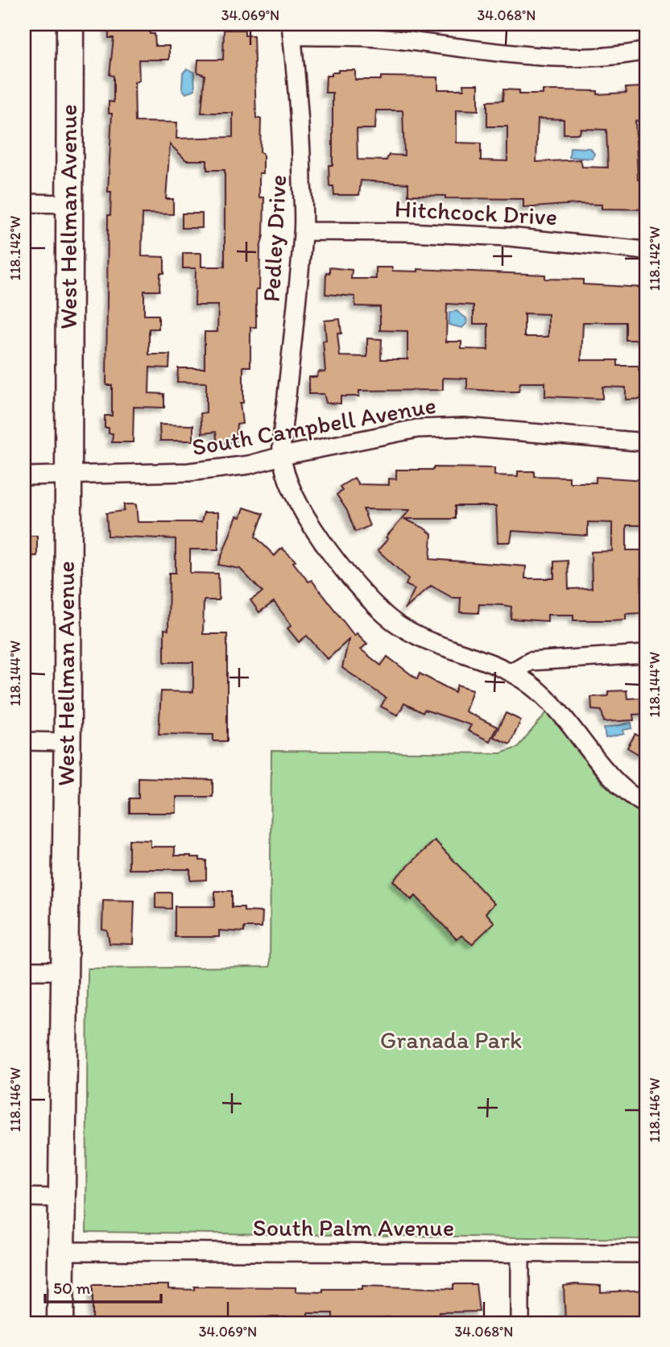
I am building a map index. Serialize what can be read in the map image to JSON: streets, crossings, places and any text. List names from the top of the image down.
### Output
{
  "streets": {
    "street": [
      "Hitchcock Drive",
      "West Hellman Avenue",
      "Pedley Drive",
      "South Campbell Avenue",
      "South Palm Avenue"
    ]
  },
  "crossings": [
    ["Hitchcock Drive", "Pedley Drive"],
    ["West Hellman Avenue", "South Campbell Avenue"],
    ["West Hellman Avenue", "South Palm Avenue"],
    ["Pedley Drive", "South Campbell Avenue"]
  ],
  "parks": ["Granada Park"],
  "scale_bar": "50 m",
  "coordinates": [
    "34.069°N",
    "34.068°N",
    "118.142°W",
    "118.144°W",
    "118.146°W"
  ]
}
